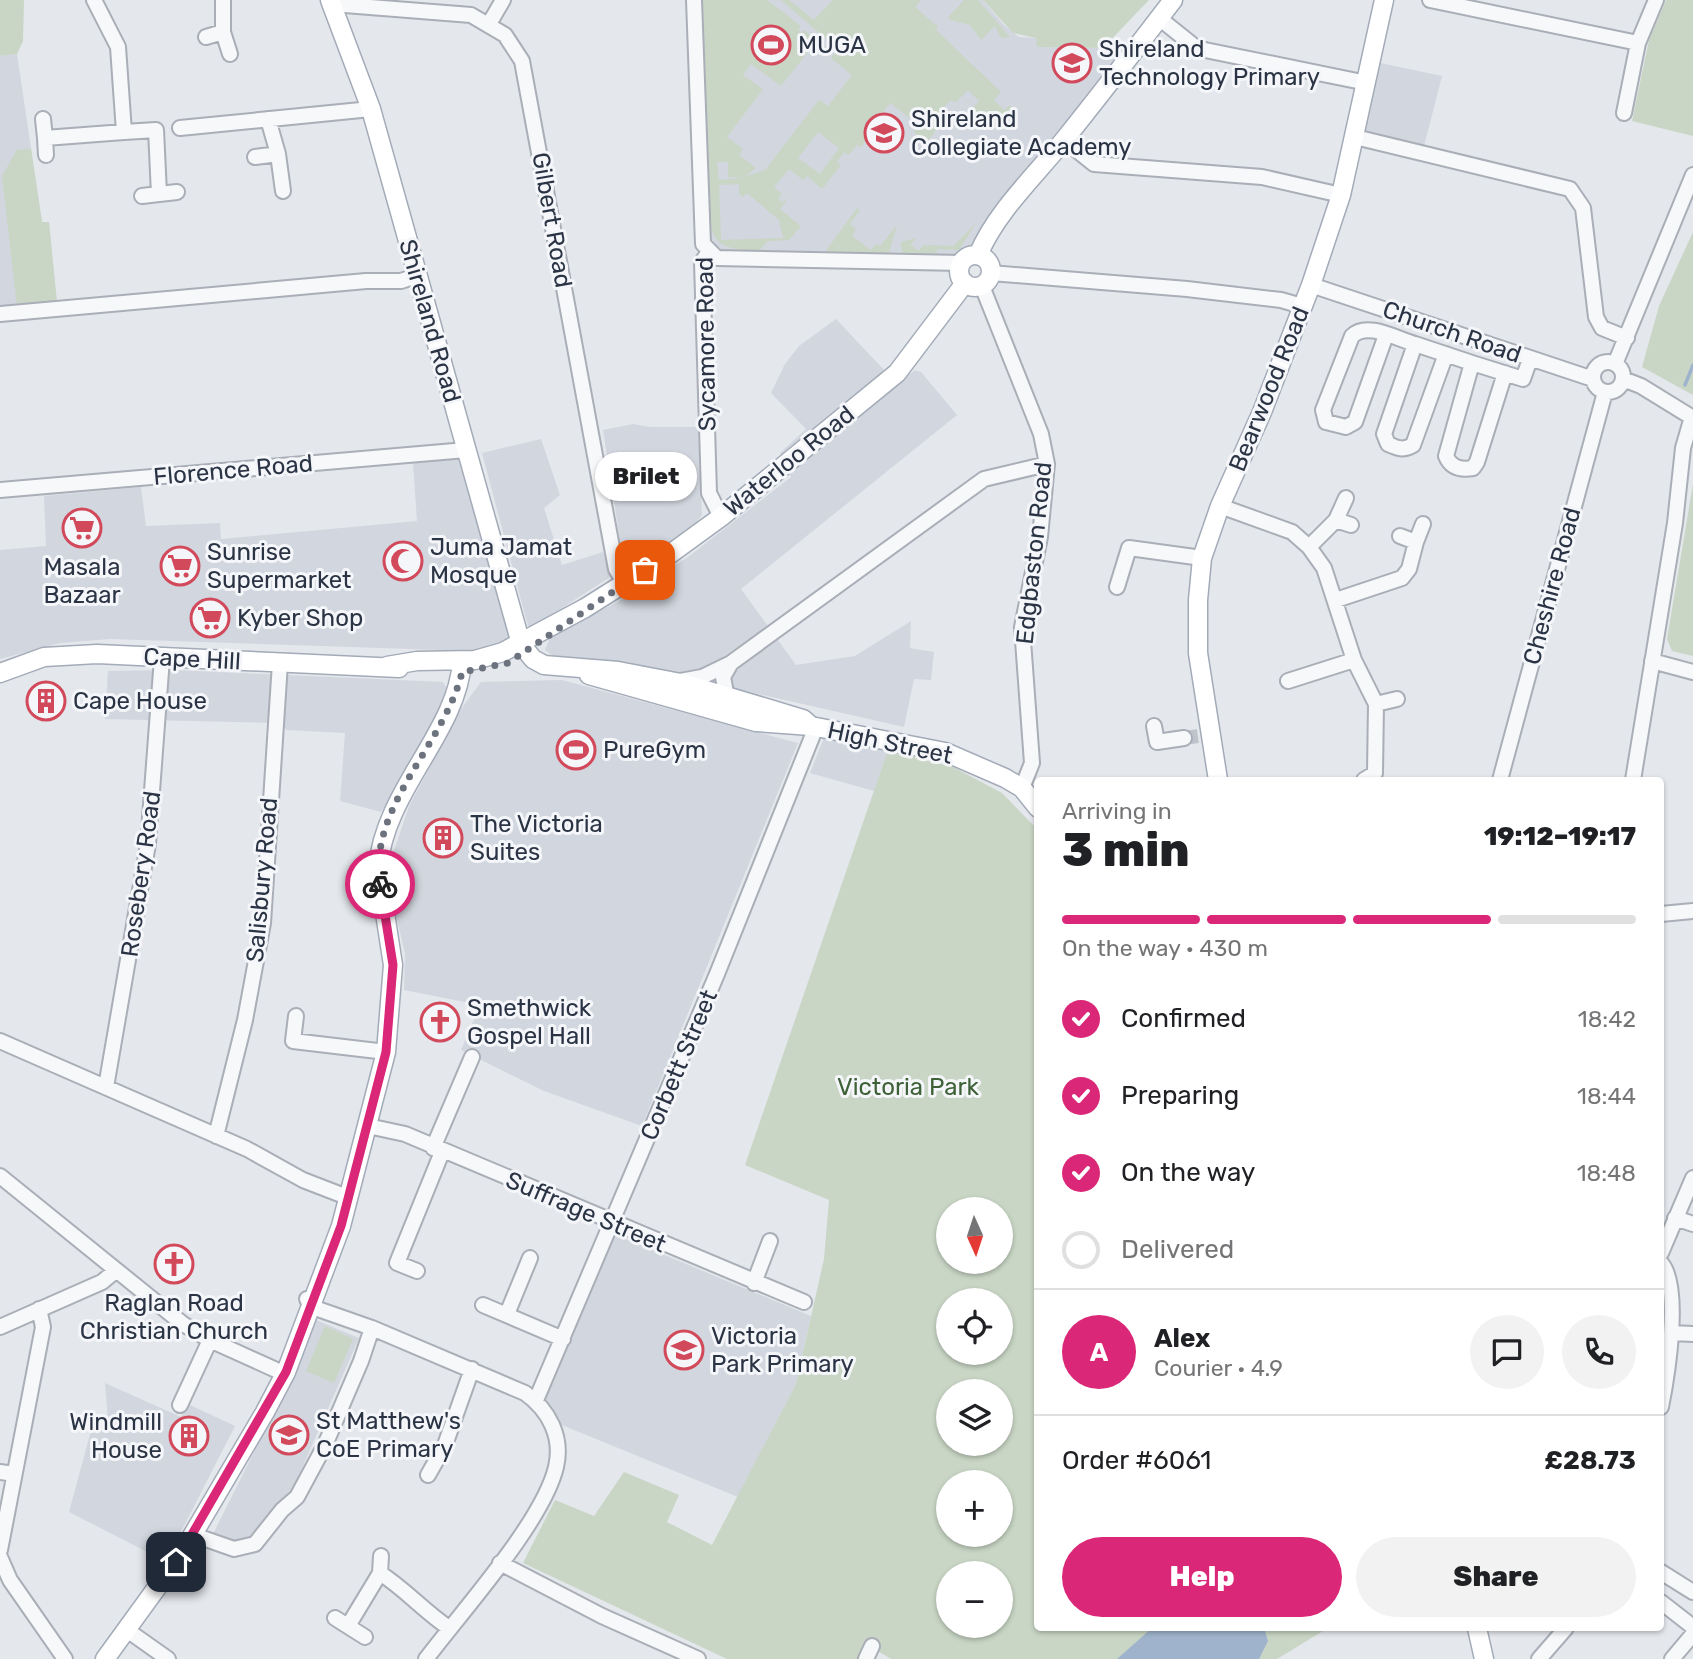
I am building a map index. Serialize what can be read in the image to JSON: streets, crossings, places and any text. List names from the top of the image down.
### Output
{
  "streets": {
    "main road": [
      "Shireland Road",
      "Bearwood Road",
      "Waterloo Road",
      "Cape Hill",
      "High Street"
    ],
    "street": [
      "Gilbert Road",
      "Church Road",
      "Sycamore Road",
      "Florence Road",
      "Edgbaston Road",
      "Cheshire Road",
      "Rosebery Road",
      "Salisbury Road",
      "Corbett Street",
      "Suffrage Street"
    ]
  },
  "crossings": [
    ["Gilbert Road", "Shireland Road"],
    ["Gilbert Road", "Waterloo Road"],
    ["Shireland Road", "Waterloo Road"],
    ["Shireland Road", "Florence Road"],
    ["Shireland Road", "Cape Hill"],
    ["Church Road", "Bearwood Road"],
    ["Church Road", "Cheshire Road"],
    ["Sycamore Road", "Waterloo Road"],
    ["Waterloo Road", "Edgbaston Road"],
    ["Waterloo Road", "Cape Hill"],
    ["Edgbaston Road", "High Street"],
    ["Cape Hill", "Rosebery Road"],
    ["Cape Hill", "Salisbury Road"],
    ["High Street", "Corbett Street"],
    ["Corbett Street", "Suffrage Street"]
  ],
  "parks": ["Victoria Park"],
  "places": {
    "sports": ["MUGA", "PureGym"],
    "school or university": [
      "Shireland Technology Primary",
      "Shireland Collegiate Academy",
      "Victoria Park Primary",
      "St Matthew's CoE Primary"
    ],
    "supermarket": ["Masala Bazaar", "Sunrise Supermarket", "Kyber Shop"],
    "mosque": ["Juma Jamat Mosque"],
    "other": ["Brilet"],
    "building": ["Cape House", "The Victoria Suites", "Windmill House"],
    "church": ["Smethwick Gospel Hall", "Raglan Road Christian Church"]
  },
  "north": "bottom",
  "page": {
    "bubble": "Brilet",
    "heading": ["3 min", "Arriving in", "19:12–19:17"],
    "panel": [
      "Alex",
      "Courier · 4.9",
      "Order #6061",
      "£28.73"
    ],
    "bar": "On the way · 430 m",
    "list": [
      ["Confirmed", "18:42"],
      ["Preparing", "18:44"],
      ["On the way", "18:48"],
      "Delivered"
    ],
    "map_buttons": ["+", "−"],
    "round": "A",
    "buttons": ["Help", "Share"]
  }
}
